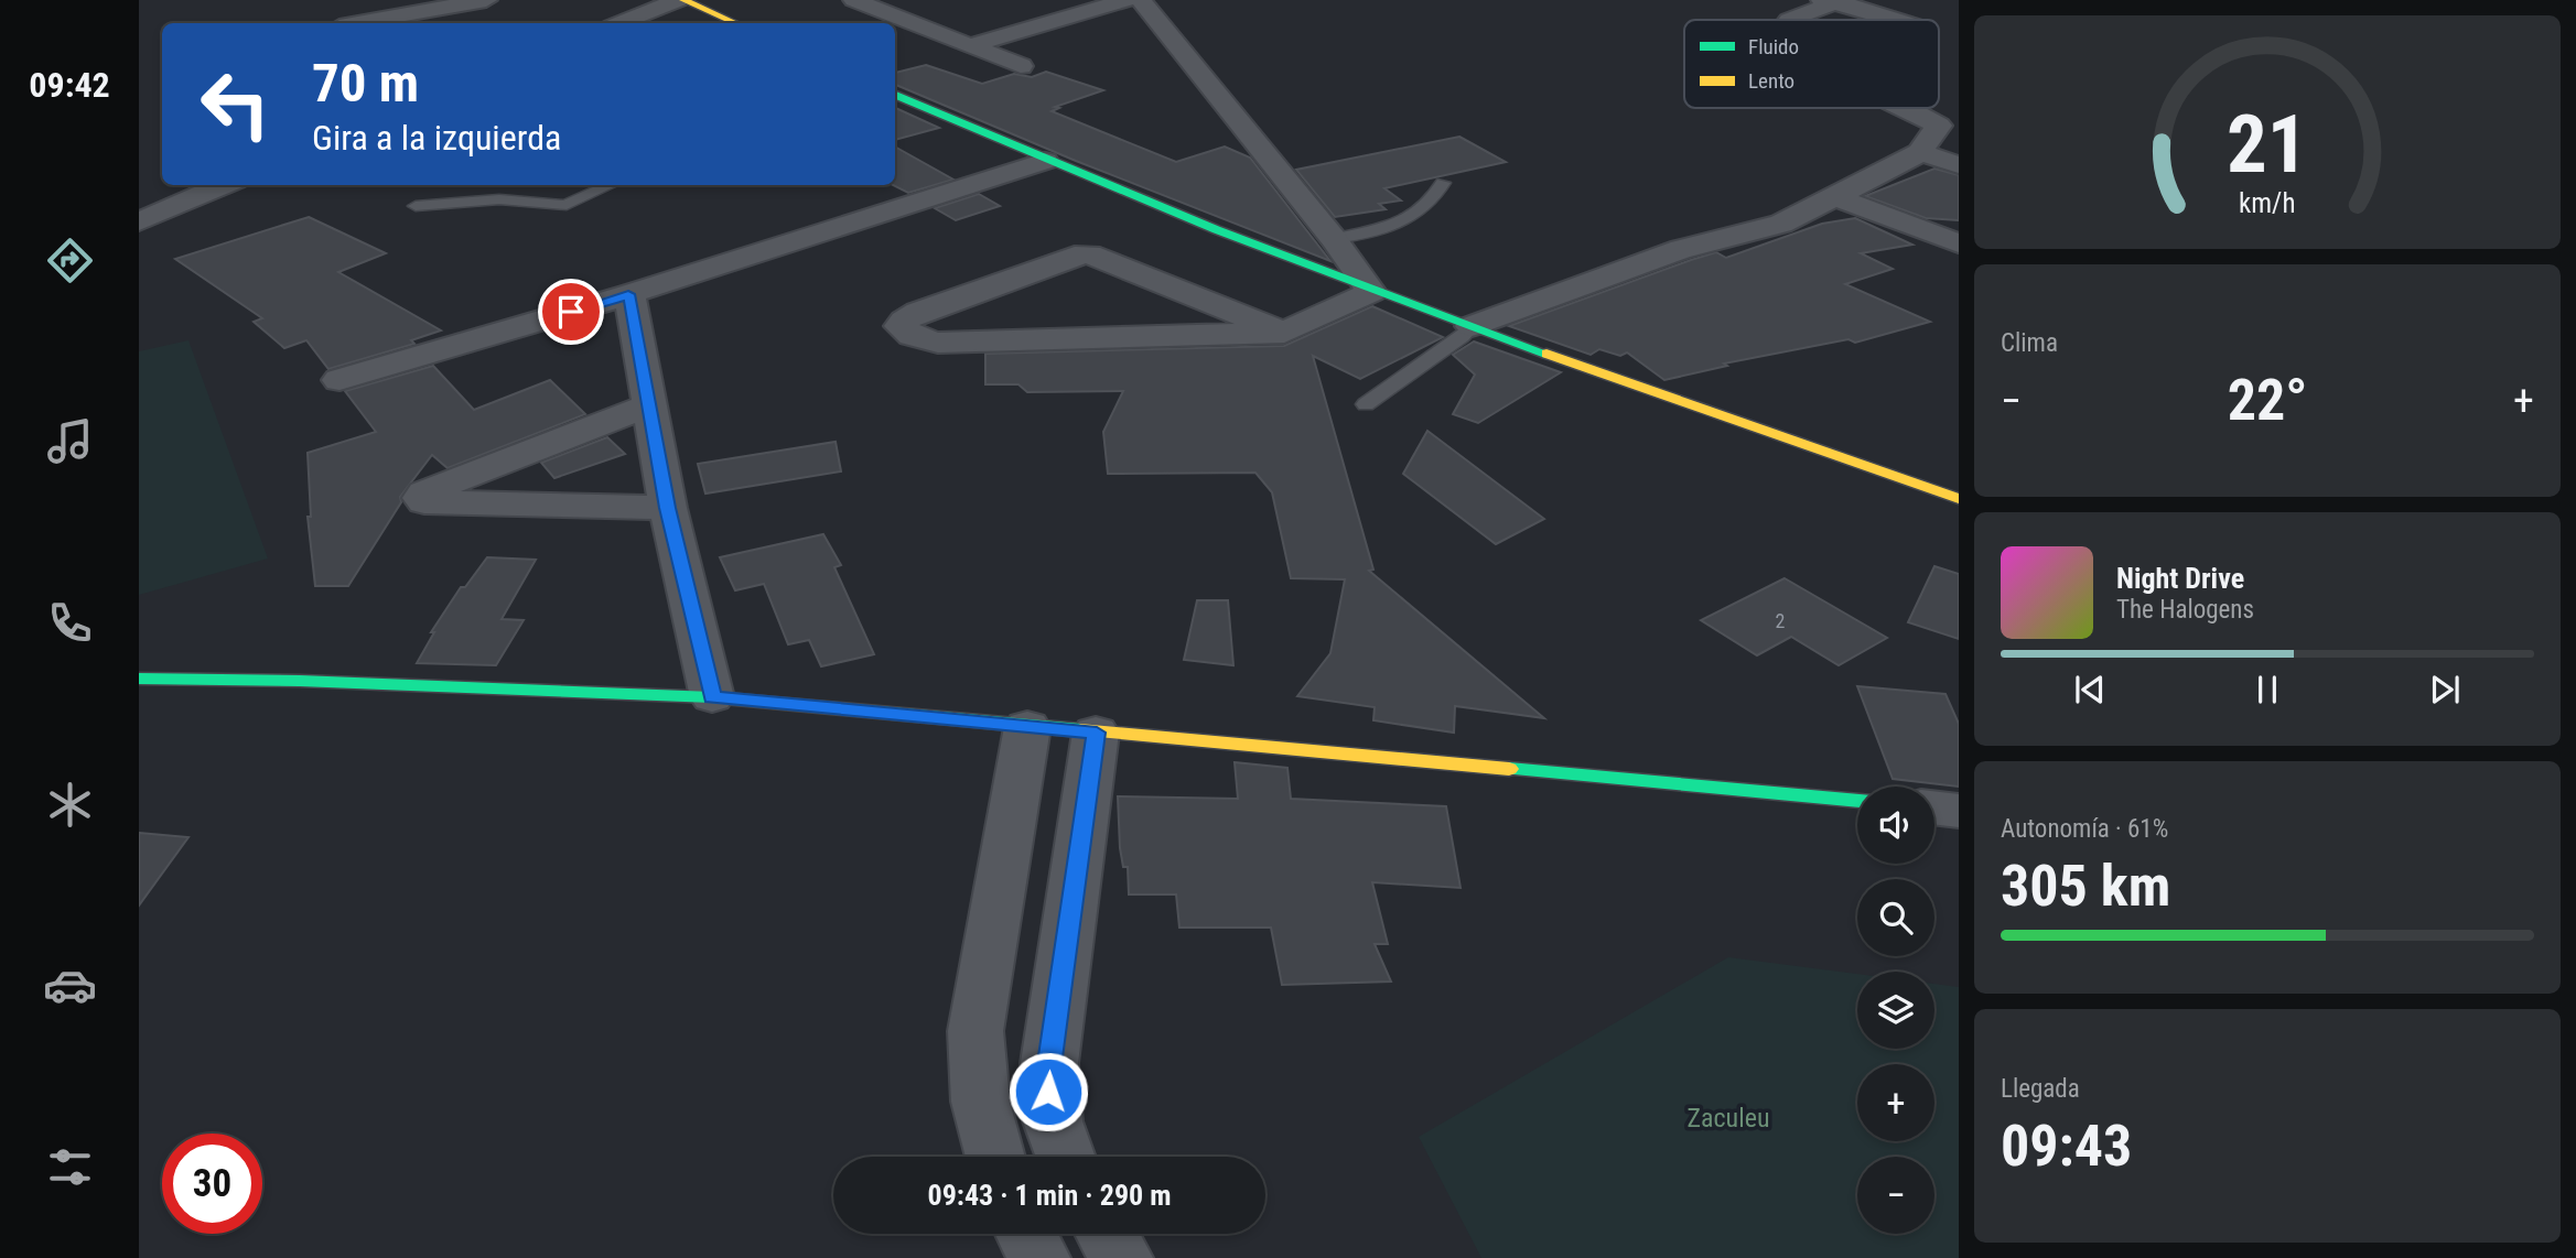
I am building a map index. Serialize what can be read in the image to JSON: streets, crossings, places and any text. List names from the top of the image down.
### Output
{
  "parks": ["Zaculeu"],
  "house_numbers": ["2"],
  "legend": ["Fluido", "Lento"],
  "page": {
    "tabs": "09:42",
    "turn": ["70 m", "Gira a la izquierda"],
    "tile": [
      "Clima",
      ["Autonomía · 61%", "305 km"],
      ["Llegada", "09:43"]
    ],
    "heat": ["−", "22°", "+"],
    "song": ["Night Drive", "The Halogens"],
    "map_buttons": ["+", "−"],
    "limit": "30",
    "trip": "09:43 · 1 min · 290 m",
    "gauge": ["21", "km/h"]
  }
}
